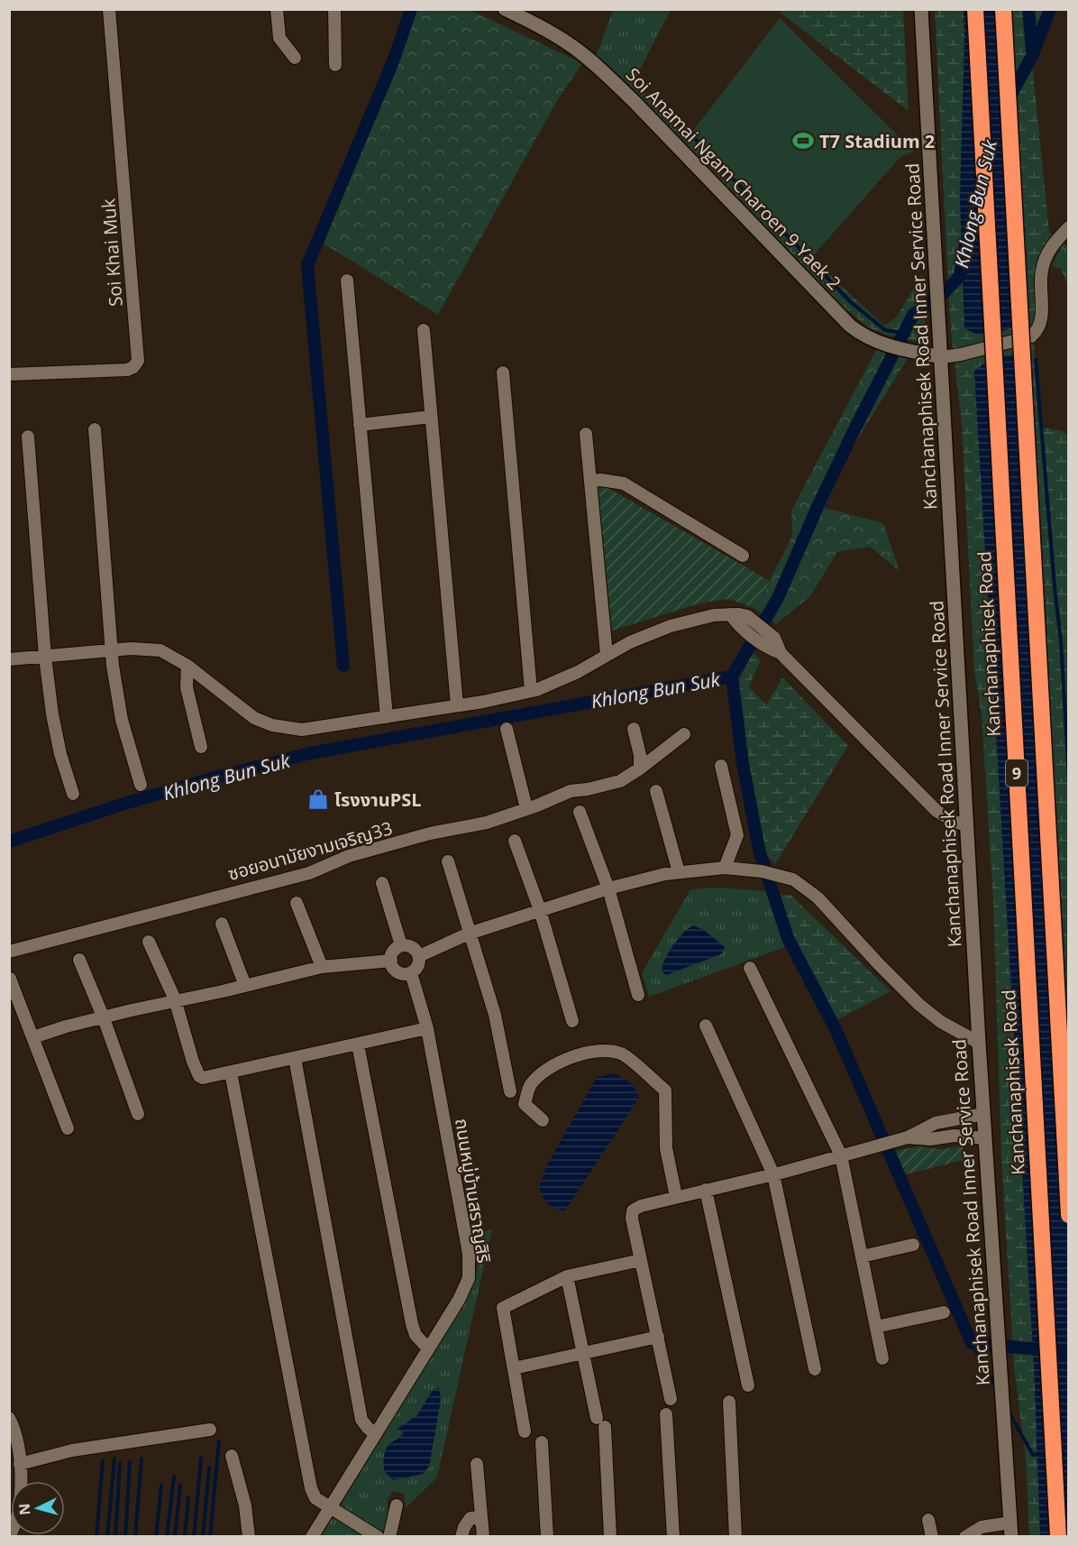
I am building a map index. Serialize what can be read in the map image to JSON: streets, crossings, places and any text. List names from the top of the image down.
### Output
{
  "streets": {
    "highway": ["Kanchanaphisek Road", "9"],
    "main road": ["Soi Anamai Ngam Charoen 9 Yaek 2", "Kanchanaphisek Road Inner Service Road"],
    "street": ["Soi Khai Muk", "ซอยอนามัยงามเจริญ33", "ถนนหมู่บ้านสราญสิริ"]
  },
  "crossings": [
    ["Soi Anamai Ngam Charoen 9 Yaek 2", "Kanchanaphisek Road Inner Service Road"]
  ],
  "water": ["Khlong Bun Suk"],
  "places": {
    "sports": ["T7 Stadium 2"],
    "shop": ["โรงงานPSL"]
  },
  "north": "left"
}
